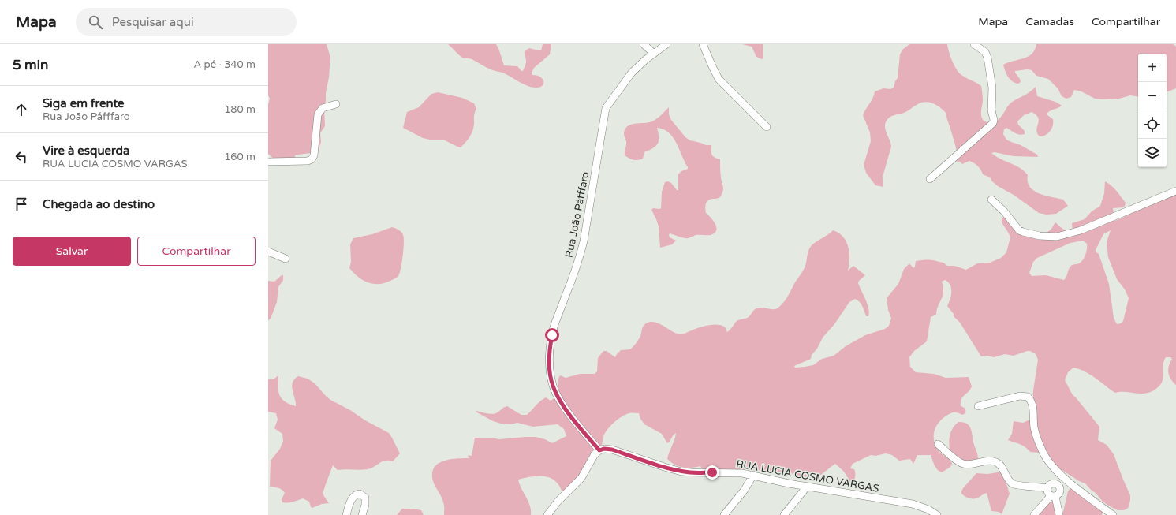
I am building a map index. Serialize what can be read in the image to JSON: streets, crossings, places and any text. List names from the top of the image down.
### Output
{
  "streets": {
    "street": ["Rua João Páfffaro", "RUA LUCIA COSMO VARGAS"]
  },
  "crossings": [
    ["Rua João Páfffaro", "RUA LUCIA COSMO VARGAS"]
  ],
  "page": {
    "header": "Mapa",
    "search": "Pesquisar aqui",
    "nav": ["Mapa", "Camadas", "Compartilhar"],
    "heading": ["5 min", "A pé · 340 m"],
    "map_buttons": ["+", "−"],
    "list": [
      ["Siga em frente", "Rua João Páfffaro", "180 m"],
      ["Vire à esquerda", "RUA LUCIA COSMO VARGAS", "160 m"],
      "Chegada ao destino"
    ],
    "buttons": ["Salvar", "Compartilhar"]
  }
}
